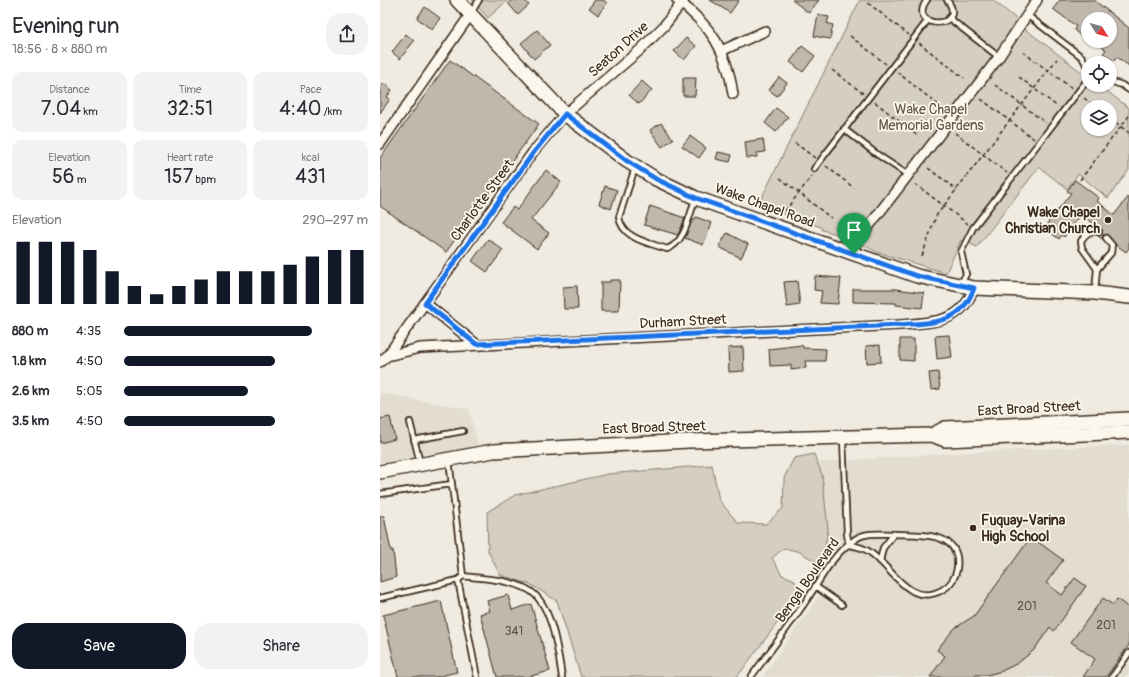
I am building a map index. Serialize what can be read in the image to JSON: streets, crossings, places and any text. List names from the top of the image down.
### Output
{
  "streets": {
    "main road": ["Wake Chapel Road", "East Broad Street"],
    "street": ["Seaton Drive", "Charlotte Street", "Durham Street"],
    "lane": ["Bengal Boulevard"]
  },
  "crossings": [
    ["Seaton Drive", "Charlotte Street"],
    ["Seaton Drive", "Wake Chapel Road"],
    ["Charlotte Street", "Wake Chapel Road"],
    ["Charlotte Street", "Durham Street"],
    ["Wake Chapel Road", "Durham Street"],
    ["East Broad Street", "Bengal Boulevard"]
  ],
  "parks": ["Wake Chapel Memorial Gardens"],
  "places": ["Wake Chapel Christian Church", "Fuquay-Varina High School"],
  "house_numbers": ["201", "201", "341"],
  "north": "bottom right",
  "page": {
    "heading": ["Evening run", "18:56 · 8 × 880 m"],
    "stats": [
      ["Distance", "7.04 km"],
      ["Time", "32:51"],
      ["Pace", "4:40 /km"],
      ["Elevation", "56 m"],
      ["Heart rate", "157 bpm"],
      ["kcal", "431"]
    ],
    "chart": ["Elevation", "290–297 m"],
    "list": [
      {
        "name": "880 m",
        "note": "4:35"
      },
      {
        "name": "1.8 km",
        "note": "4:50"
      },
      {
        "name": "2.6 km",
        "note": "5:05"
      },
      {
        "name": "3.5 km",
        "note": "4:50"
      }
    ],
    "buttons": ["Save", "Share"]
  }
}
